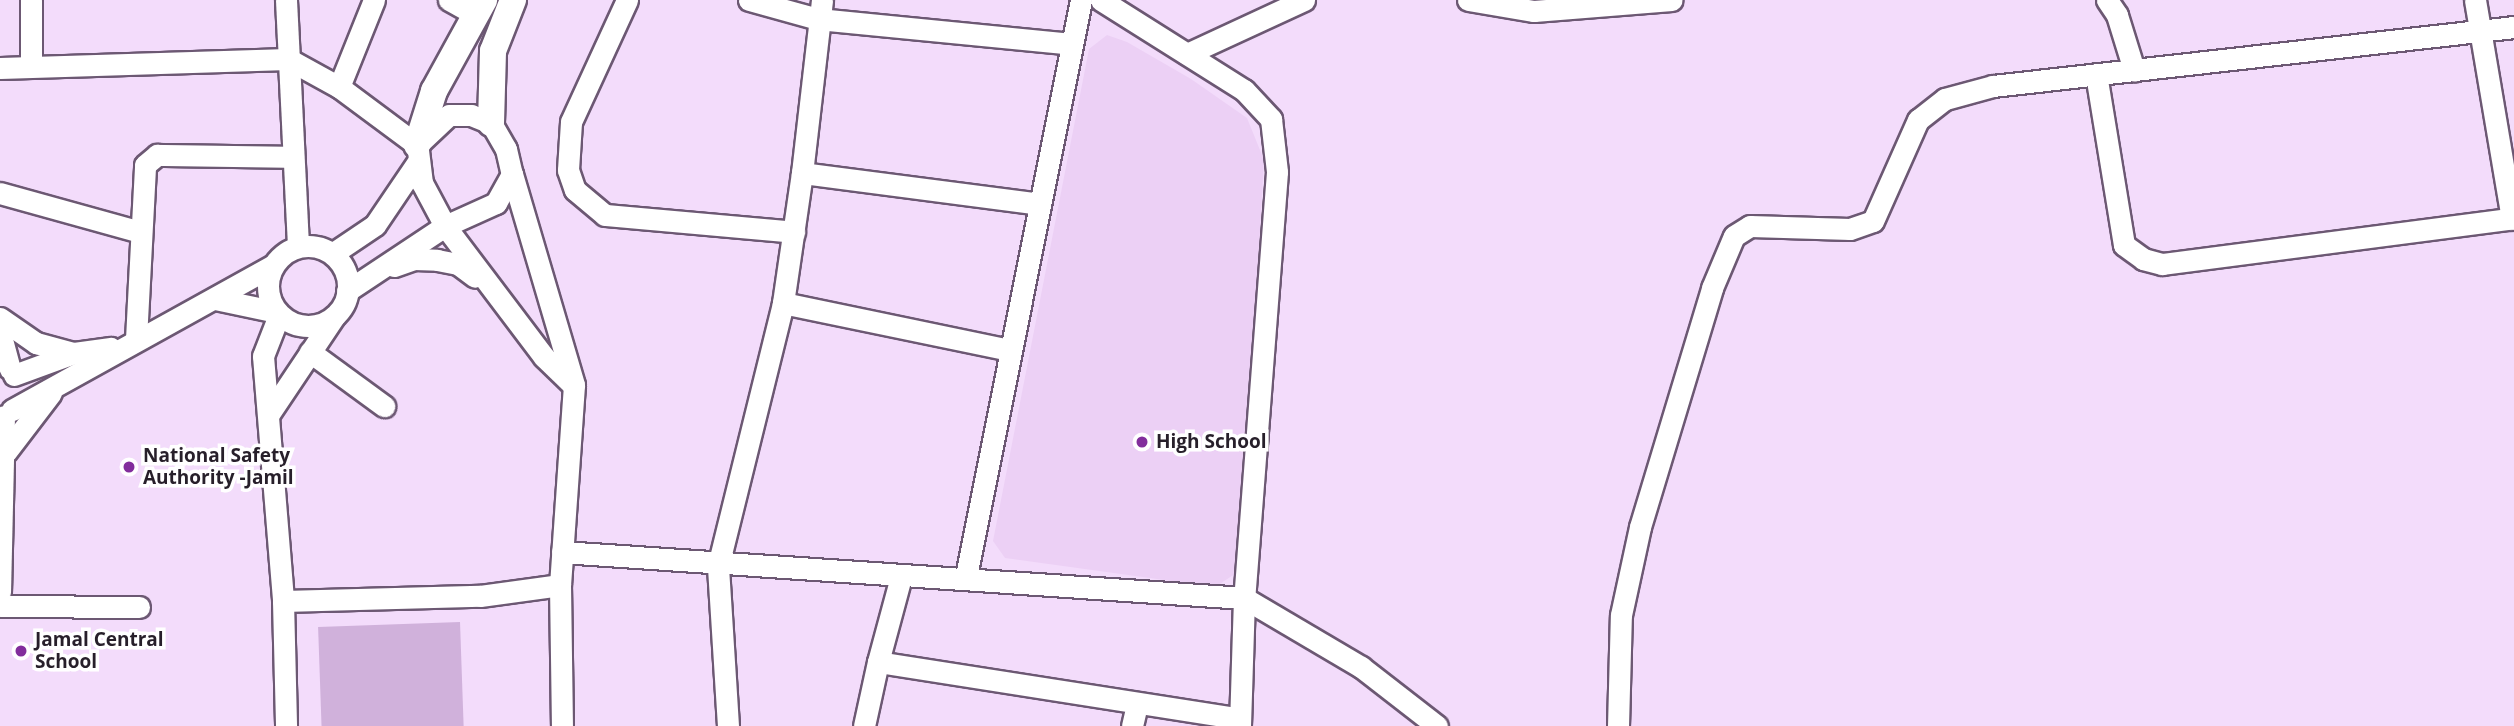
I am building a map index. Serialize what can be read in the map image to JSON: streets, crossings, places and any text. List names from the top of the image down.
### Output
{
  "places": ["High School", "National Safety Authority -Jamil", "Jamal Central School"]
}
